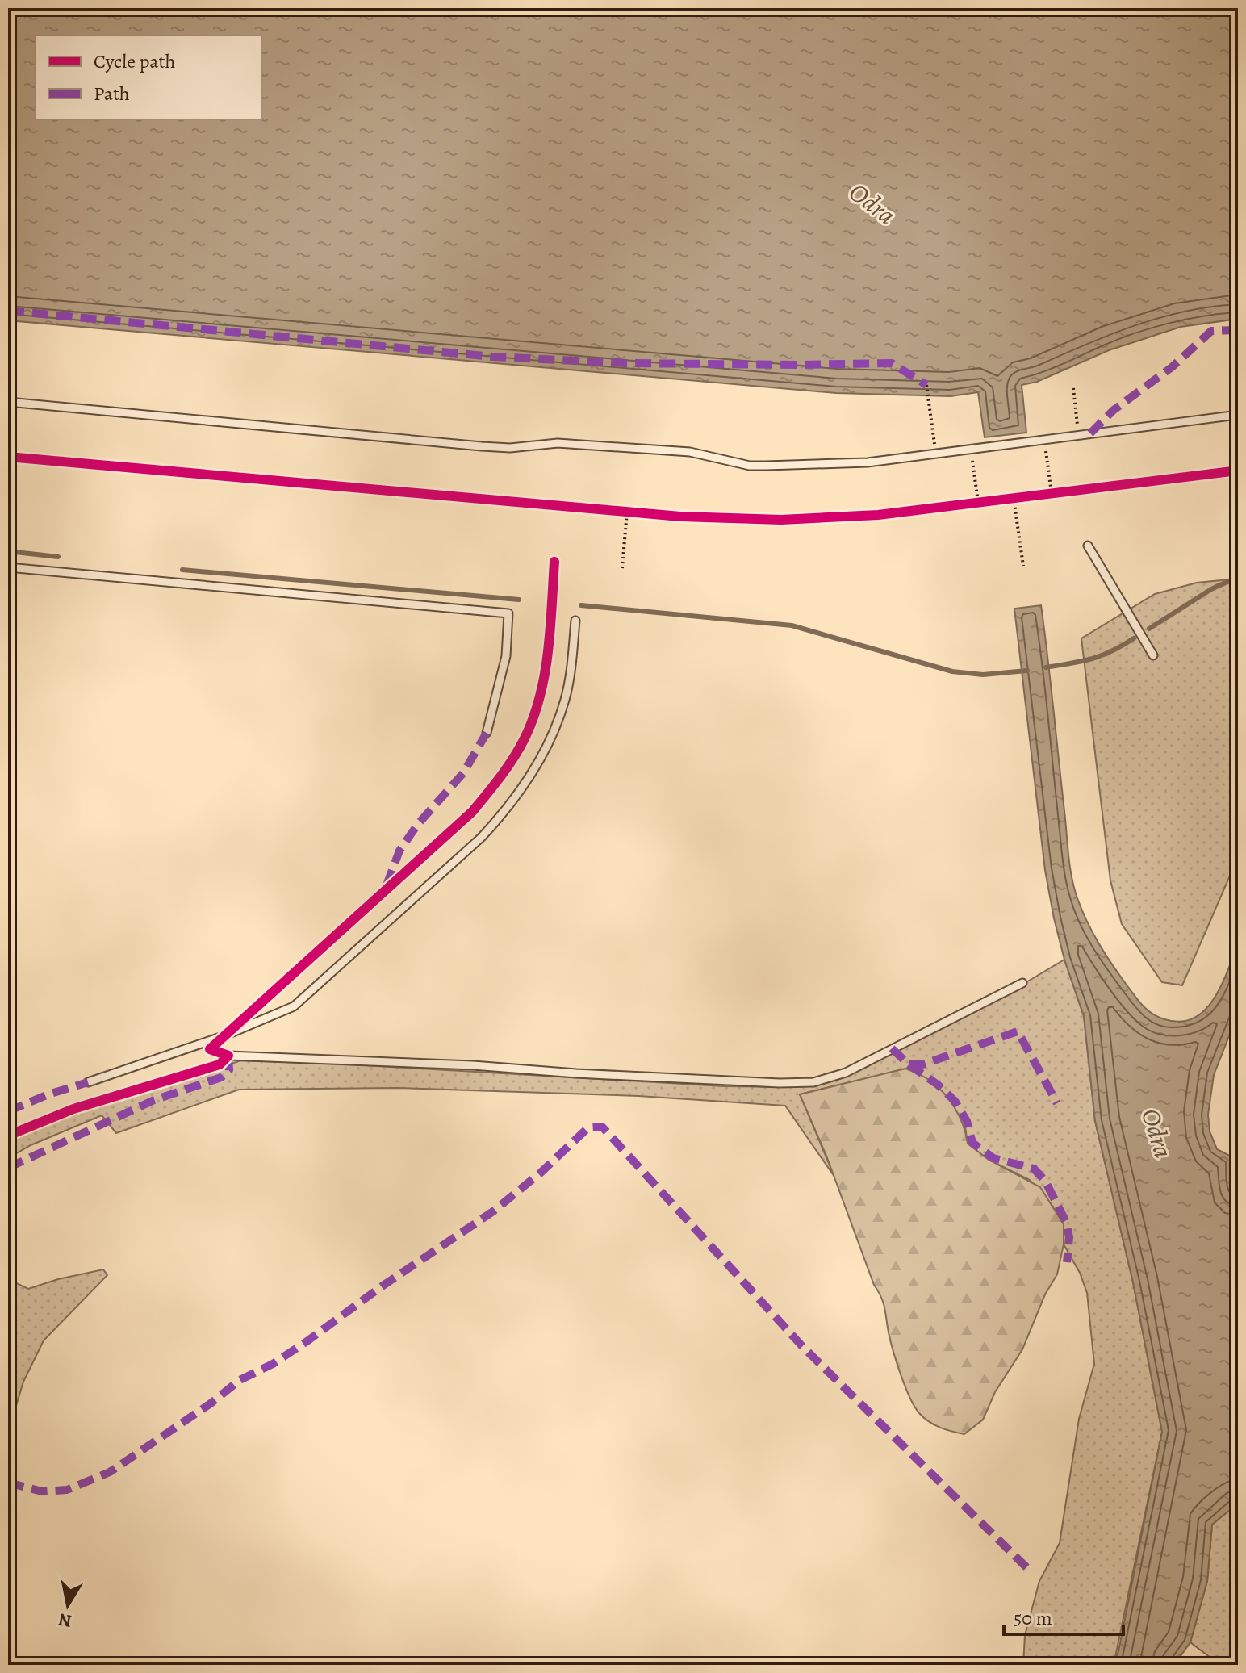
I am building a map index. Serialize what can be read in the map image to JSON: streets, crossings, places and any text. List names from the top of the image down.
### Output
{
  "water": ["Odra"],
  "legend": ["Cycle path", "Path"],
  "scale_bar": "50 m",
  "north": "bottom"
}
